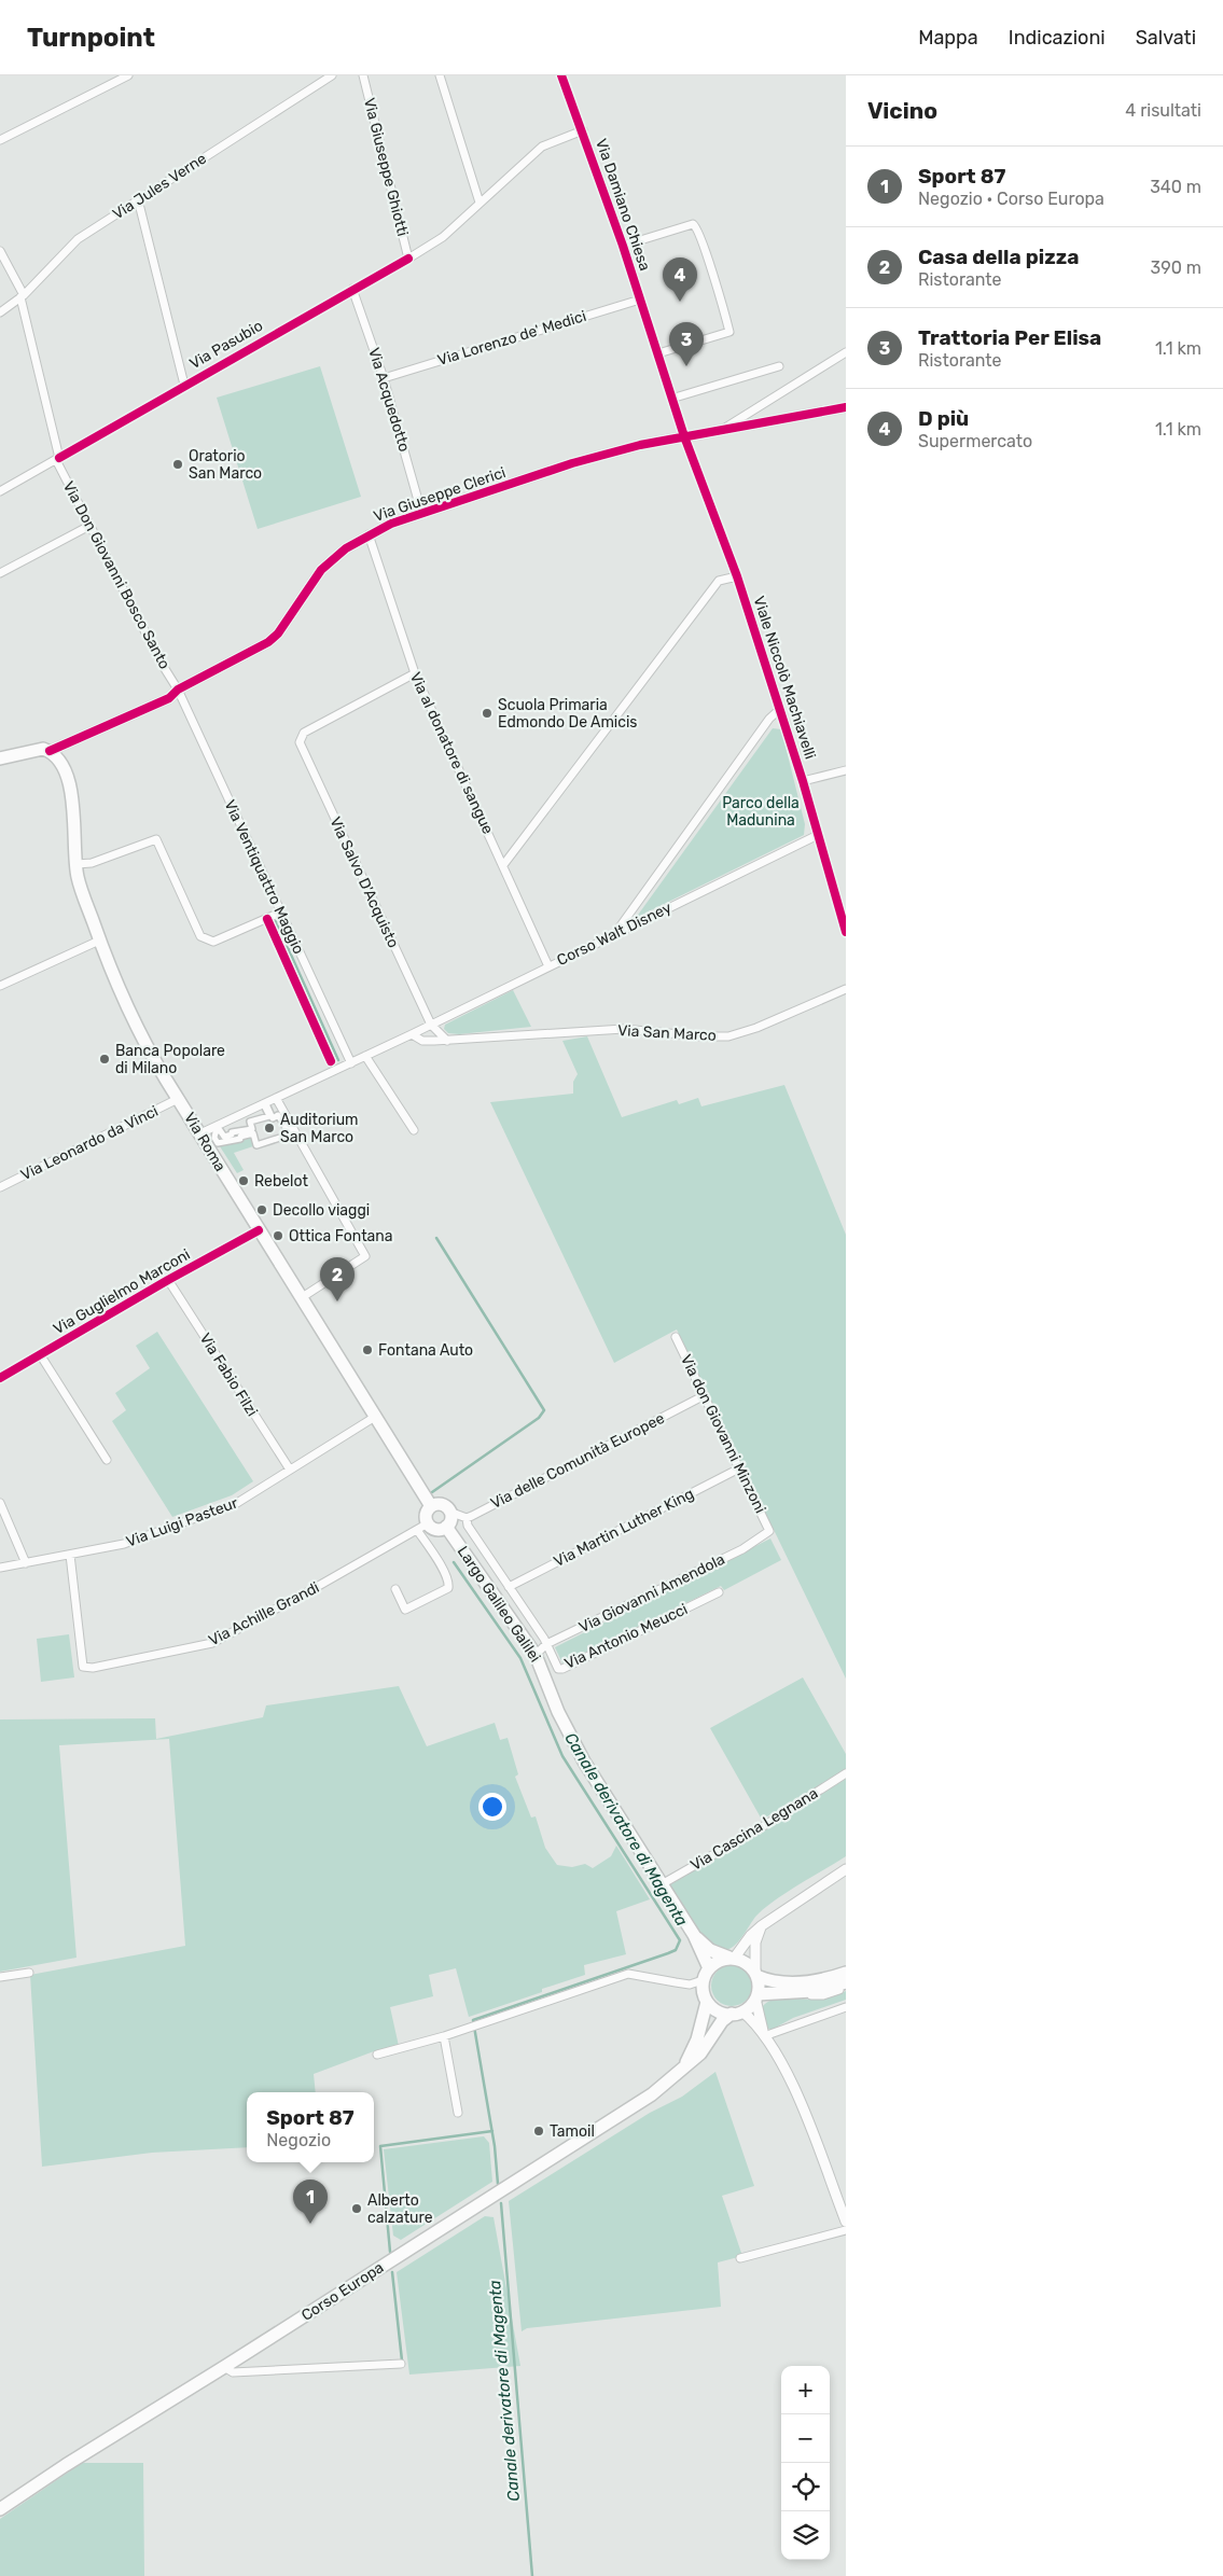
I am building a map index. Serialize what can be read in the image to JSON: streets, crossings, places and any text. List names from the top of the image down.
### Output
{
  "streets": {
    "main road": [
      "Via Giuseppe Clerici",
      "Via Roma",
      "Largo Galileo Galilei",
      "Corso Europa"
    ],
    "street": [
      "Via Giuseppe Ghiotti",
      "Via Jules Verne",
      "Via Damiano Chiesa",
      "Via Lorenzo de' Medici",
      "Via Pasubio",
      "Via Acquedotto",
      "Via Don Giovanni Bosco Santo",
      "Viale Niccolò Machiavelli",
      "Via al donatore di sangue",
      "Via Ventiquattro Maggio",
      "Via Salvo D'Acquisto",
      "Corso Walt Disney",
      "Via San Marco",
      "Via Leonardo da Vinci",
      "Via Guglielmo Marconi",
      "Via Fabio Filzi",
      "Via don Giovanni Minzoni",
      "Via delle Comunità Europee",
      "Via Luigi Pasteur",
      "Via Martin Luther King",
      "Via Giovanni Amendola",
      "Via Achille Grandi",
      "Via Antonio Meucci",
      "Via Cascina Legnana"
    ]
  },
  "crossings": [
    ["Via Giuseppe Ghiotti", "Via Pasubio"],
    ["Via Jules Verne", "Via Don Giovanni Bosco Santo"],
    ["Via Damiano Chiesa", "Via Lorenzo de' Medici"],
    ["Via Damiano Chiesa", "Via Pasubio"],
    ["Via Damiano Chiesa", "Via Giuseppe Clerici"],
    ["Via Damiano Chiesa", "Viale Niccolò Machiavelli"],
    ["Via Lorenzo de' Medici", "Via Acquedotto"],
    ["Via Pasubio", "Via Acquedotto"],
    ["Via Pasubio", "Via Don Giovanni Bosco Santo"],
    ["Via Acquedotto", "Via Giuseppe Clerici"],
    ["Via Giuseppe Clerici", "Via Don Giovanni Bosco Santo"],
    ["Via Giuseppe Clerici", "Viale Niccolò Machiavelli"],
    ["Via Giuseppe Clerici", "Via al donatore di sangue"],
    ["Via Giuseppe Clerici", "Via Ventiquattro Maggio"],
    ["Via Giuseppe Clerici", "Via Roma"],
    ["Via Don Giovanni Bosco Santo", "Via Ventiquattro Maggio"],
    ["Viale Niccolò Machiavelli", "Corso Walt Disney"],
    ["Via al donatore di sangue", "Via Salvo D'Acquisto"],
    ["Via al donatore di sangue", "Corso Walt Disney"],
    ["Via Salvo D'Acquisto", "Corso Walt Disney"],
    ["Corso Walt Disney", "Via San Marco"],
    ["Via Roma", "Via Leonardo da Vinci"],
    ["Via Roma", "Via Guglielmo Marconi"],
    ["Via Roma", "Via Luigi Pasteur"],
    ["Via Roma", "Largo Galileo Galilei"],
    ["Via Roma", "Via Achille Grandi"],
    ["Via Guglielmo Marconi", "Via Fabio Filzi"],
    ["Via Fabio Filzi", "Via Luigi Pasteur"],
    ["Via don Giovanni Minzoni", "Via delle Comunità Europee"],
    ["Via don Giovanni Minzoni", "Via Martin Luther King"],
    ["Via don Giovanni Minzoni", "Via Giovanni Amendola"],
    ["Via delle Comunità Europee", "Largo Galileo Galilei"],
    ["Via Luigi Pasteur", "Via Achille Grandi"],
    ["Via Martin Luther King", "Largo Galileo Galilei"],
    ["Via Giovanni Amendola", "Largo Galileo Galilei"],
    ["Via Giovanni Amendola", "Via Antonio Meucci"],
    ["Largo Galileo Galilei", "Via Achille Grandi"],
    ["Largo Galileo Galilei", "Via Antonio Meucci"],
    ["Largo Galileo Galilei", "Via Cascina Legnana"]
  ],
  "water": ["Canale derivatore di Magenta"],
  "parks": ["Parco della Madunina"],
  "places": [
    "Oratorio San Marco",
    "Scuola Primaria Edmondo De Amicis",
    "Banca Popolare di Milano",
    "Auditorium San Marco",
    "Rebelot",
    "Decollo viaggi",
    "Ottica Fontana",
    "Fontana Auto",
    "Tamoil",
    "Alberto calzature"
  ],
  "page": {
    "header": "Turnpoint",
    "nav": ["Mappa", "Indicazioni", "Salvati"],
    "heading": ["Vicino", "4 risultati"],
    "list": [
      {
        "mark": "1",
        "name": "Sport 87",
        "note": "Negozio · Corso Europa",
        "value": "340 m"
      },
      {
        "mark": "2",
        "name": "Casa della pizza",
        "note": "Ristorante",
        "value": "390 m"
      },
      {
        "mark": "3",
        "name": "Trattoria Per Elisa",
        "note": "Ristorante",
        "value": "1.1 km"
      },
      {
        "mark": "4",
        "name": "D più",
        "note": "Supermercato",
        "value": "1.1 km"
      }
    ],
    "pins": [
      "4",
      "3",
      "2",
      "1"
    ],
    "popup": ["Sport 87", "Negozio"],
    "map_buttons": ["+", "−"]
  }
}
